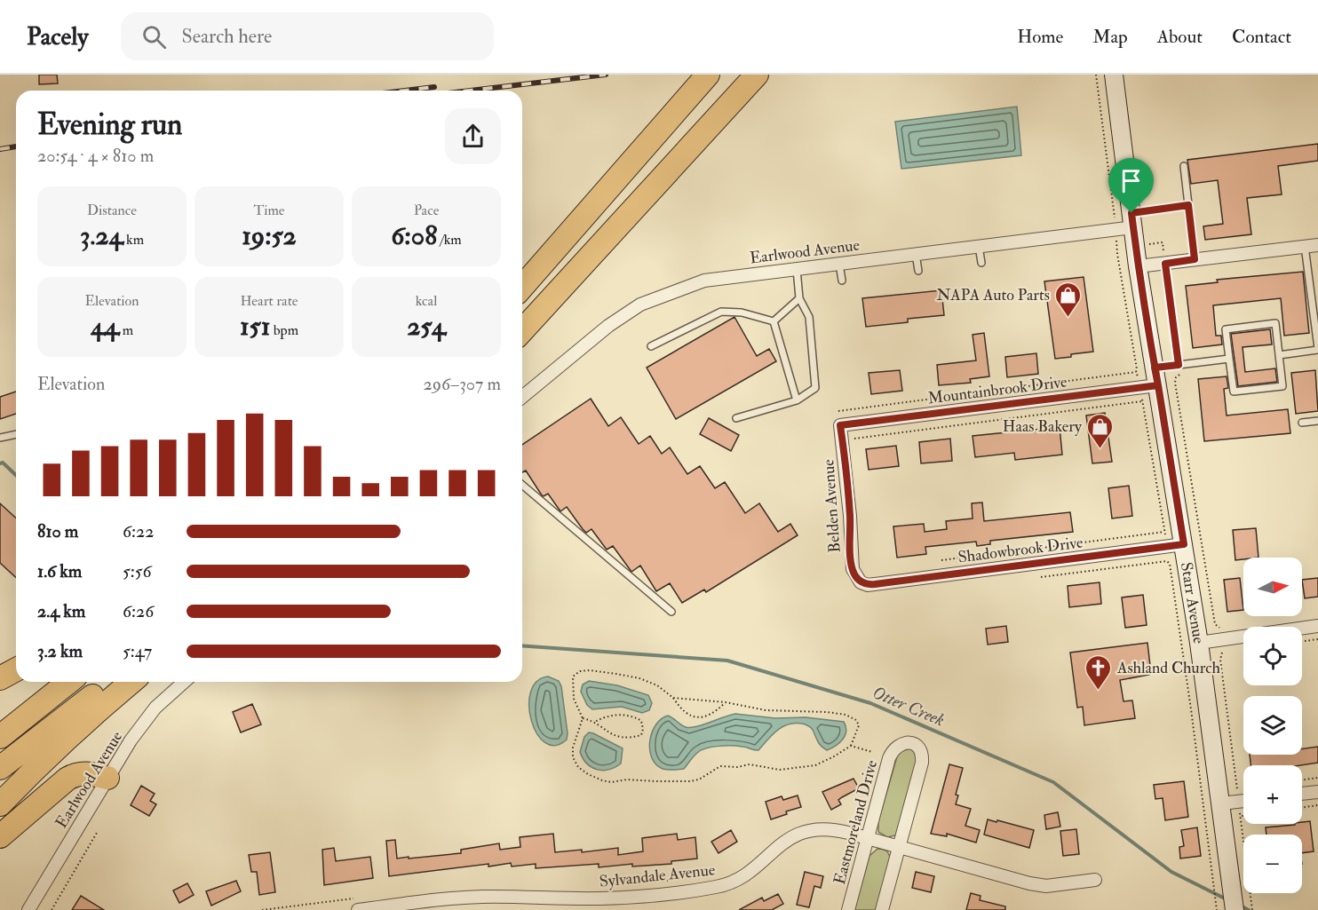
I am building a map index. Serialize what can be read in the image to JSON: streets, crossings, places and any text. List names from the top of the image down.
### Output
{
  "streets": {
    "main road": ["Starr Avenue"],
    "street": [
      "Earlwood Avenue",
      "Mountainbrook Drive",
      "Belden Avenue",
      "Shadowbrook Drive",
      "Eastmoreland Drive",
      "Sylvandale Avenue"
    ]
  },
  "crossings": [
    ["Earlwood Avenue", "Starr Avenue"],
    ["Mountainbrook Drive", "Belden Avenue"],
    ["Mountainbrook Drive", "Starr Avenue"],
    ["Belden Avenue", "Shadowbrook Drive"],
    ["Shadowbrook Drive", "Starr Avenue"],
    ["Eastmoreland Drive", "Sylvandale Avenue"]
  ],
  "water": ["Otter Creek"],
  "places": {
    "shop": ["NAPA Auto Parts", "Haas Bakery"],
    "church": ["Ashland Church"]
  },
  "north": "right",
  "page": {
    "header": "Pacely",
    "search": "Search here",
    "nav": [
      "Home",
      "Map",
      "About",
      "Contact"
    ],
    "heading": ["Evening run", "20:54 · 4 × 810 m"],
    "stats": [
      ["Distance", "3.24 km"],
      ["Time", "19:52"],
      ["Pace", "6:08 /km"],
      ["Elevation", "44 m"],
      ["Heart rate", "151 bpm"],
      ["kcal", "254"]
    ],
    "chart": ["Elevation", "296–307 m"],
    "list": [
      {
        "name": "810 m",
        "note": "6:22"
      },
      {
        "name": "1.6 km",
        "note": "5:56"
      },
      {
        "name": "2.4 km",
        "note": "6:26"
      },
      {
        "name": "3.2 km",
        "note": "5:47"
      }
    ],
    "map_buttons": ["+", "−"]
  }
}
